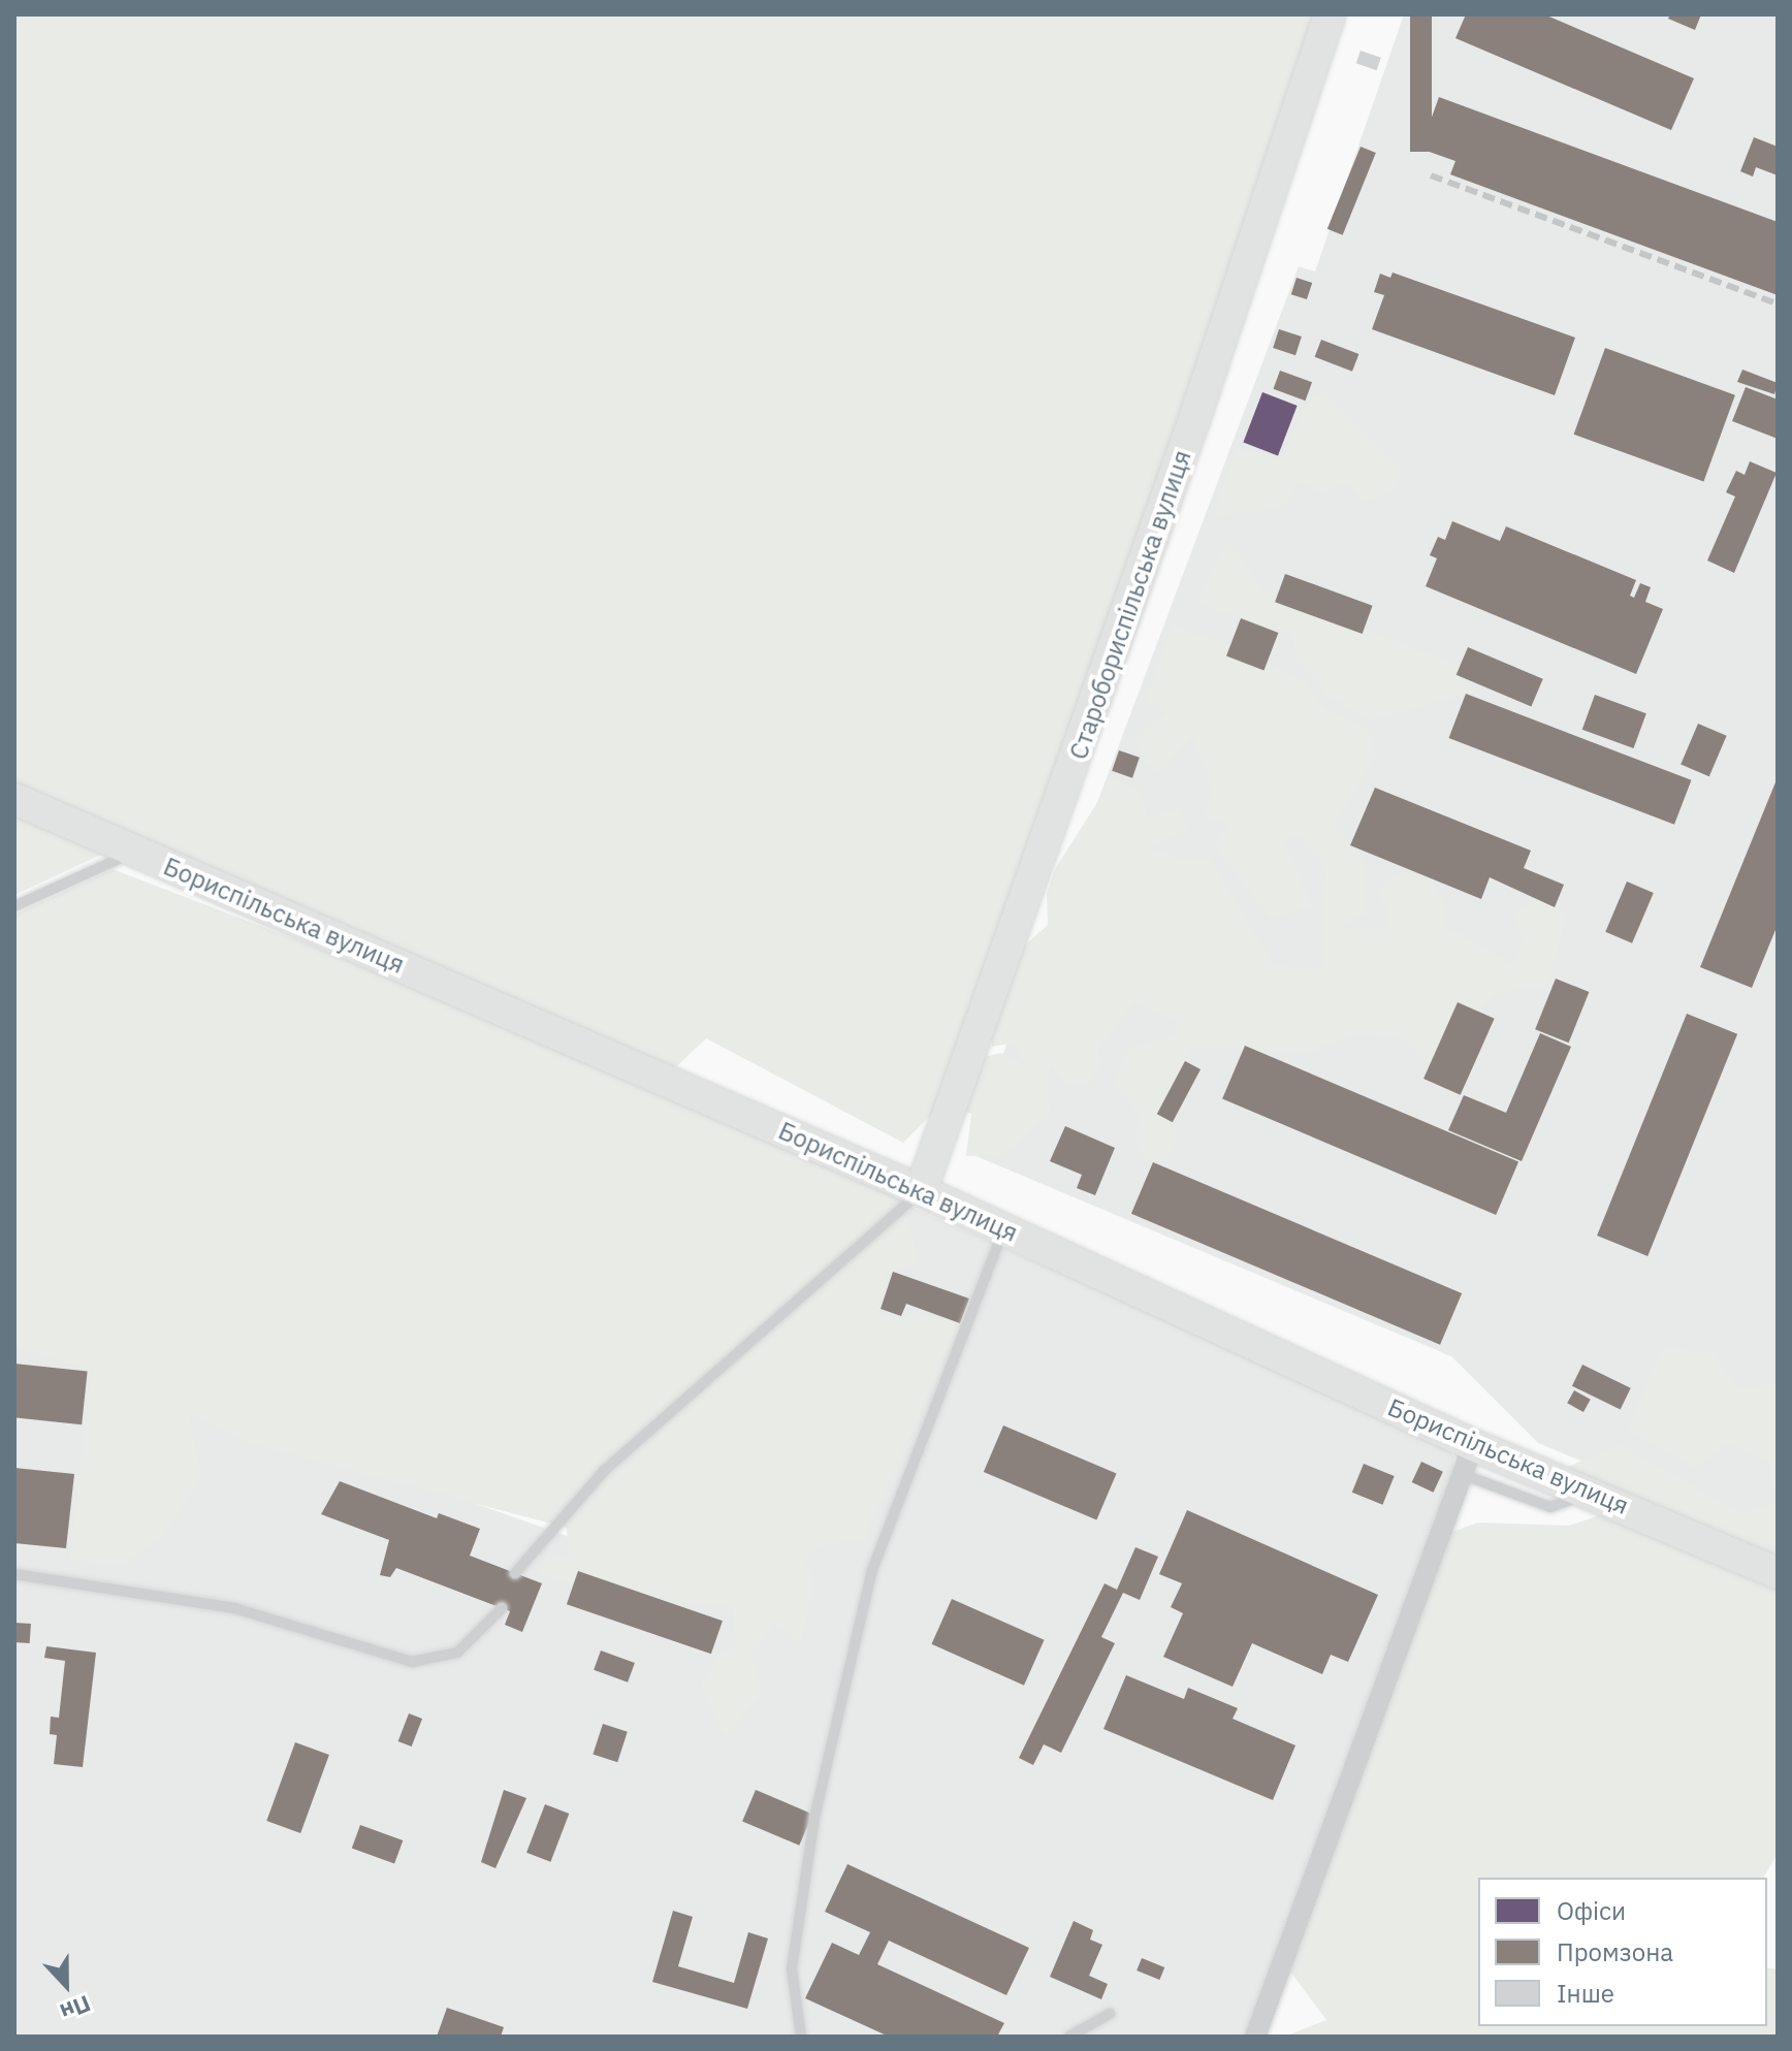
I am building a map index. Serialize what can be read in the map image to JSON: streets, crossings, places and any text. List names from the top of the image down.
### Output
{
  "streets": {
    "main road": ["Старобориспільська вулиця", "Бориспільська вулиця"]
  },
  "crossings": [
    ["Старобориспільська вулиця", "Бориспільська вулиця"]
  ],
  "legend": ["Офіси", "Промзона", "Інше"],
  "north": "bottom"
}
